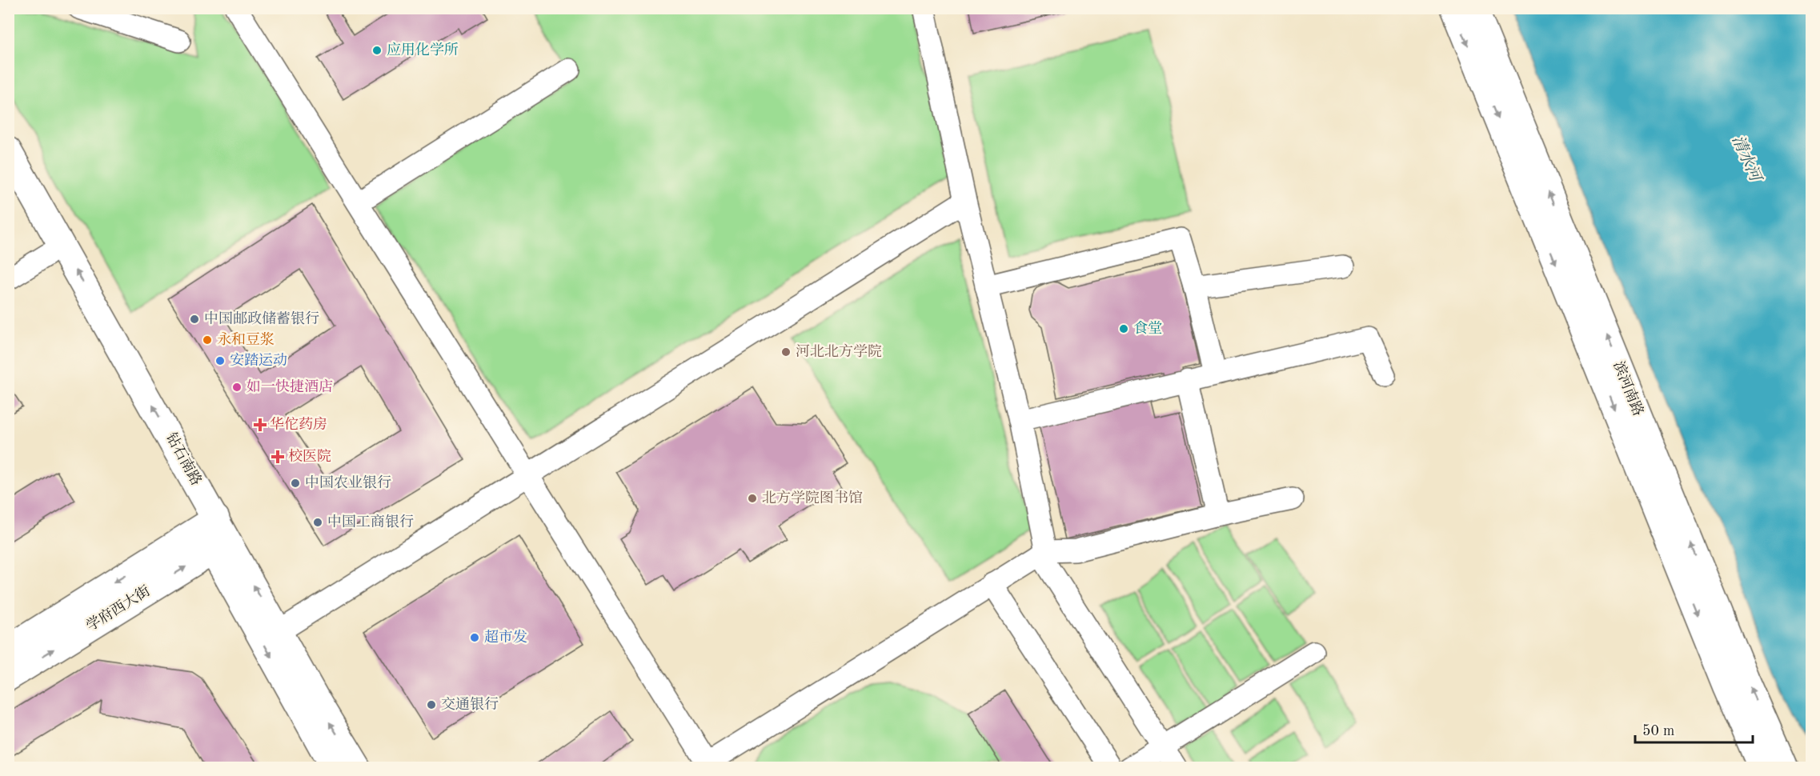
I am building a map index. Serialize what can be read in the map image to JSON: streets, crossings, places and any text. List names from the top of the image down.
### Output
{
  "streets": {
    "main road": ["滨河南路", "钻石南路", "学府西大街"]
  },
  "crossings": [
    ["钻石南路", "学府西大街"]
  ],
  "water": ["清水河"],
  "places": {
    "other": [
      "应用化学所",
      "中国邮政储蓄银行",
      "食堂",
      "永和豆浆",
      "河北北方学院",
      "安踏运动",
      "如一快捷酒店",
      "中国农业银行",
      "北方学院图书馆",
      "中国工商银行",
      "超市发",
      "交通银行"
    ],
    "health": ["华佗药房", "校医院"]
  },
  "scale_bar": "50 m"
}
